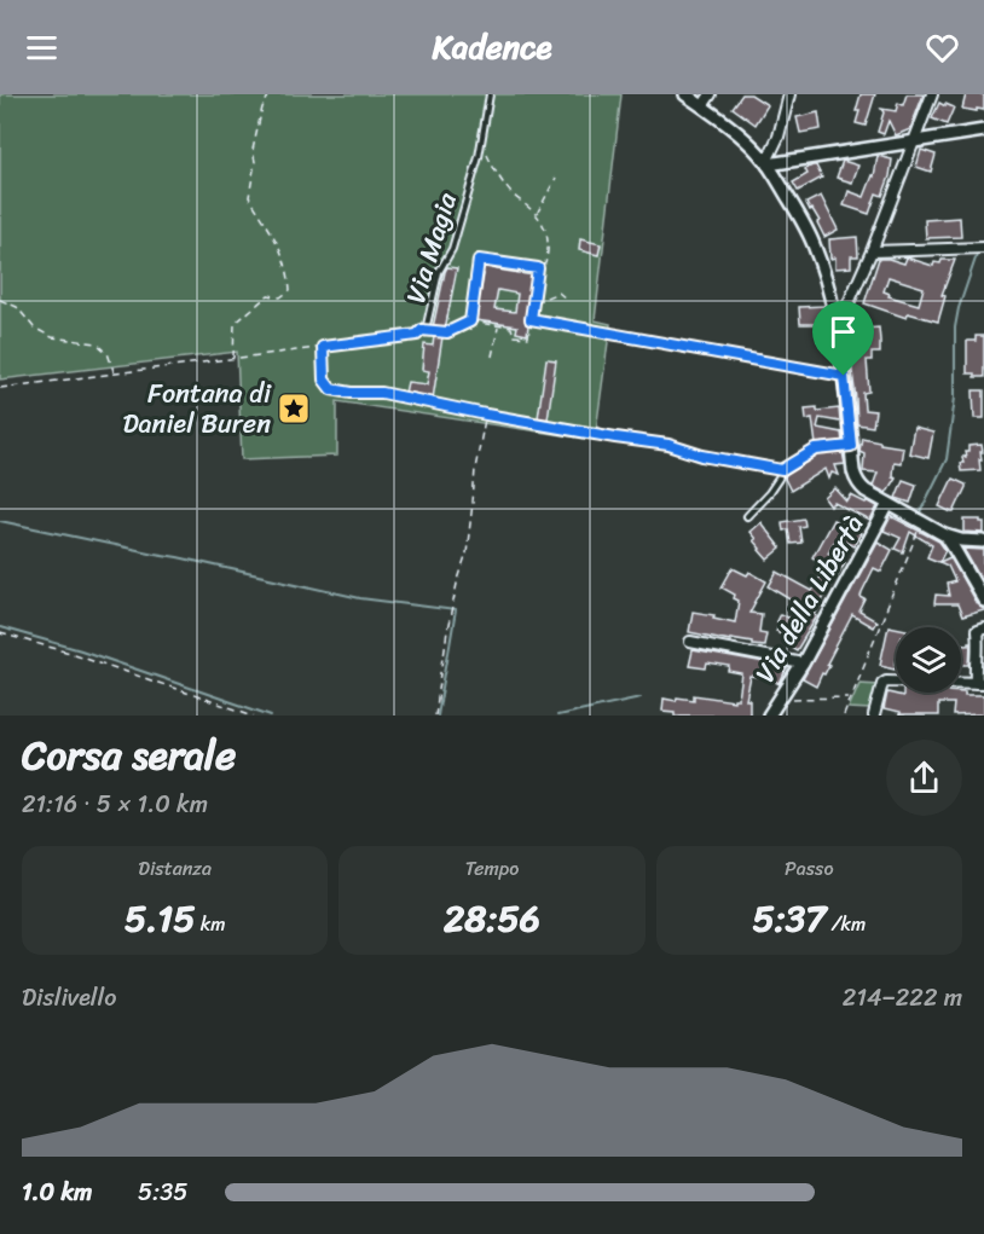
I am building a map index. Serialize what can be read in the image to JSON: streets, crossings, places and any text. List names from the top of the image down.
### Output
{
  "streets": {
    "street": ["Via della Libertà"],
    "lane": ["Via Magia"]
  },
  "places": {
    "place": ["Fontana di Daniel Buren"]
  },
  "page": {
    "header": "Kadence",
    "heading": ["Corsa serale", "21:16 · 5 × 1.0 km"],
    "stats": [
      ["Distanza", "5.15 km"],
      ["Tempo", "28:56"],
      ["Passo", "5:37 /km"]
    ],
    "chart": ["Dislivello", "214–222 m"],
    "list": [
      {
        "name": "1.0 km",
        "note": "5:35"
      }
    ]
  }
}
